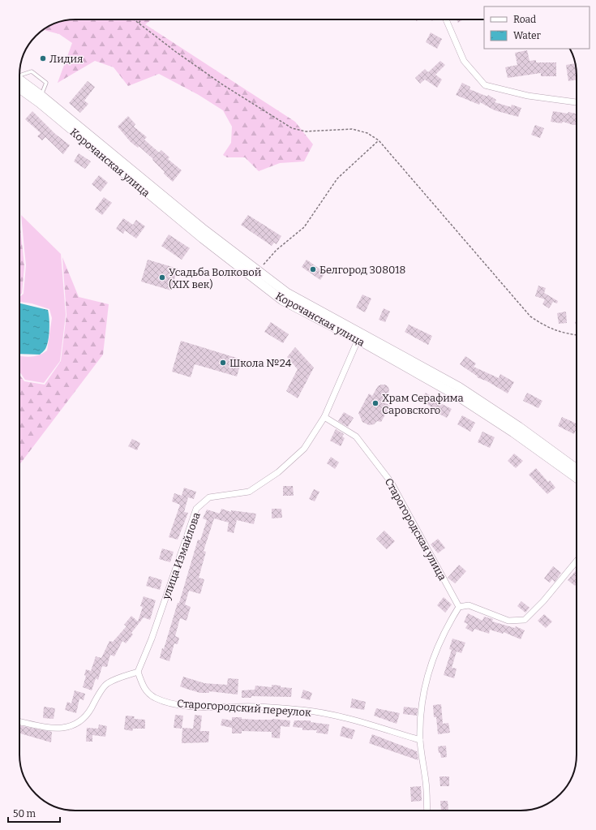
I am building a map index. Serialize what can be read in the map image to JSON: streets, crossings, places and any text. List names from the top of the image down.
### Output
{
  "streets": {
    "main road": ["Корочанская улица"],
    "street": ["Старогородская улица", "улица Измайлова", "Старогородский переулок"]
  },
  "crossings": [
    ["Корочанская улица", "улица Измайлова"],
    ["Старогородская улица", "улица Измайлова"],
    ["улица Измайлова", "Старогородский переулок"]
  ],
  "places": [
    "Лидия",
    "Белгород 308018",
    "Усадьба Волковой (XIX век)",
    "Школа №24",
    "Храм Серафима Саровского"
  ],
  "legend": ["Road", "Water"],
  "scale_bar": "50 m"
}
